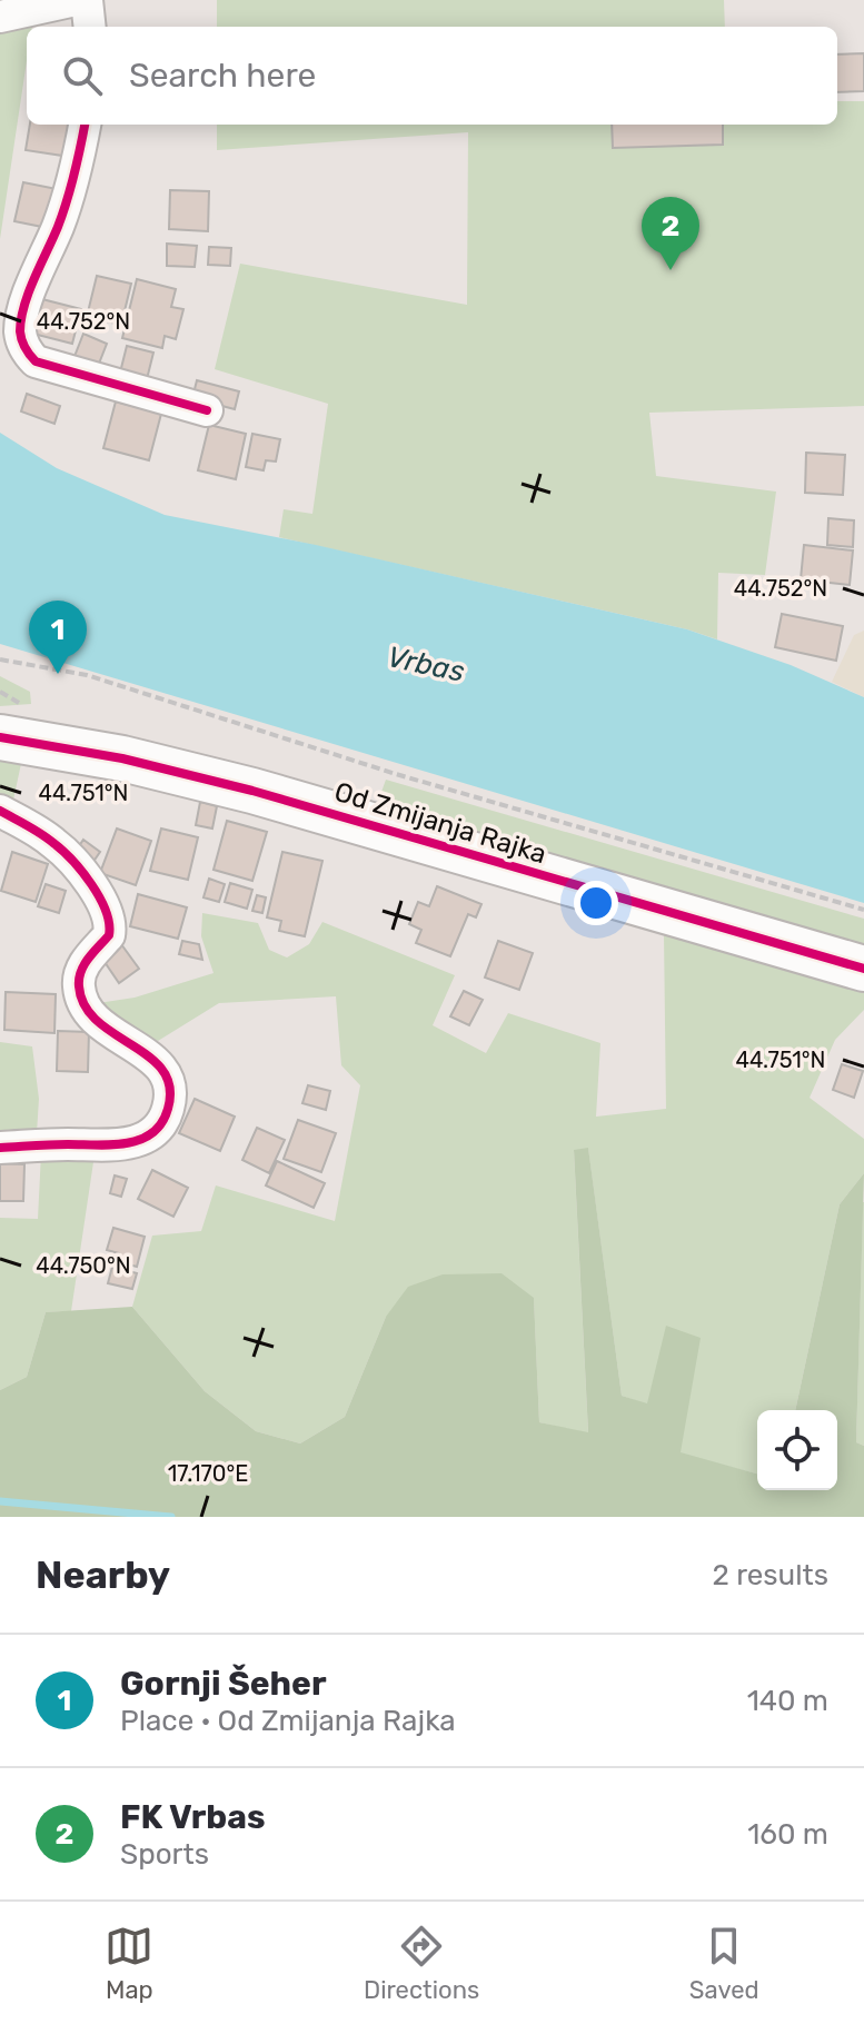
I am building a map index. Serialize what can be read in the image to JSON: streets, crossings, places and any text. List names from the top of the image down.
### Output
{
  "streets": {
    "street": ["Od Zmijanja Rajka"]
  },
  "water": ["Vrbas"],
  "page": {
    "search": "Search here",
    "pins": ["2", "1"],
    "heading": ["Nearby", "2 results"],
    "list": [
      {
        "mark": "1",
        "name": "Gornji Šeher",
        "note": "Place · Od Zmijanja Rajka",
        "value": "140 m"
      },
      {
        "mark": "2",
        "name": "FK Vrbas",
        "note": "Sports",
        "value": "160 m"
      }
    ],
    "nav": ["Map", "Directions", "Saved"]
  },
  "coordinates": [
    "44.752°N",
    "44.751°N",
    "44.750°N",
    "17.170°E"
  ]
}
